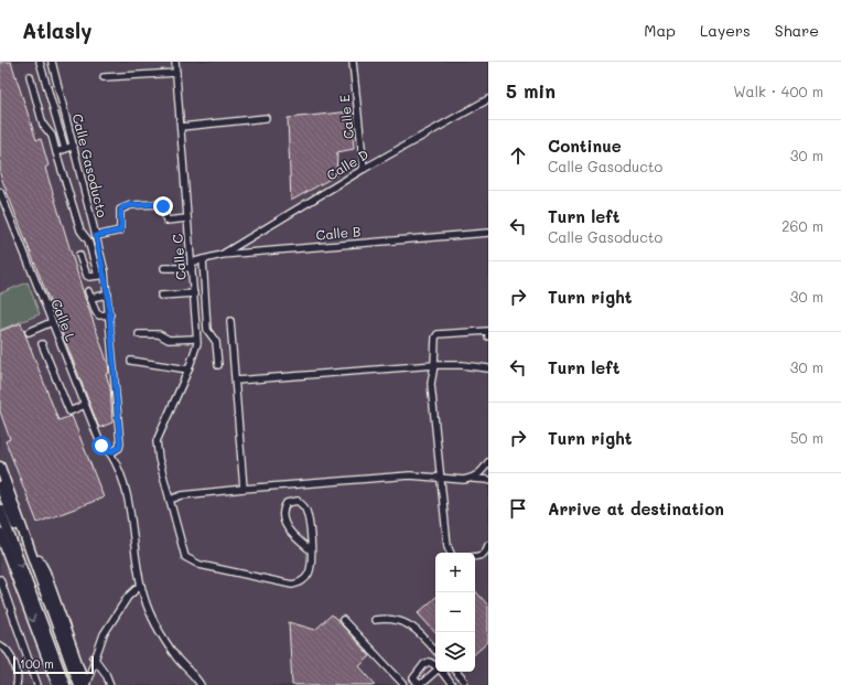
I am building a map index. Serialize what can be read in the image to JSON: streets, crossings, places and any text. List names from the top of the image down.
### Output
{
  "streets": {
    "street": [
      "Calle E",
      "Calle D",
      "Calle Gasoducto",
      "Calle B",
      "Calle C",
      "Calle L"
    ]
  },
  "crossings": [
    ["Calle E", "Calle D"],
    ["Calle D", "Calle B"],
    ["Calle Gasoducto", "Calle L"],
    ["Calle B", "Calle C"]
  ],
  "scale_bar": "100 m",
  "page": {
    "header": "Atlasly",
    "nav": ["Map", "Layers", "Share"],
    "heading": ["5 min", "Walk · 400 m"],
    "list": [
      ["Continue", "Calle Gasoducto", "30 m"],
      ["Turn left", "Calle Gasoducto", "260 m"],
      ["Turn right", "30 m"],
      ["Turn left", "30 m"],
      ["Turn right", "50 m"],
      "Arrive at destination"
    ],
    "map_buttons": ["+", "−"],
    "scale": "100 m"
  }
}
